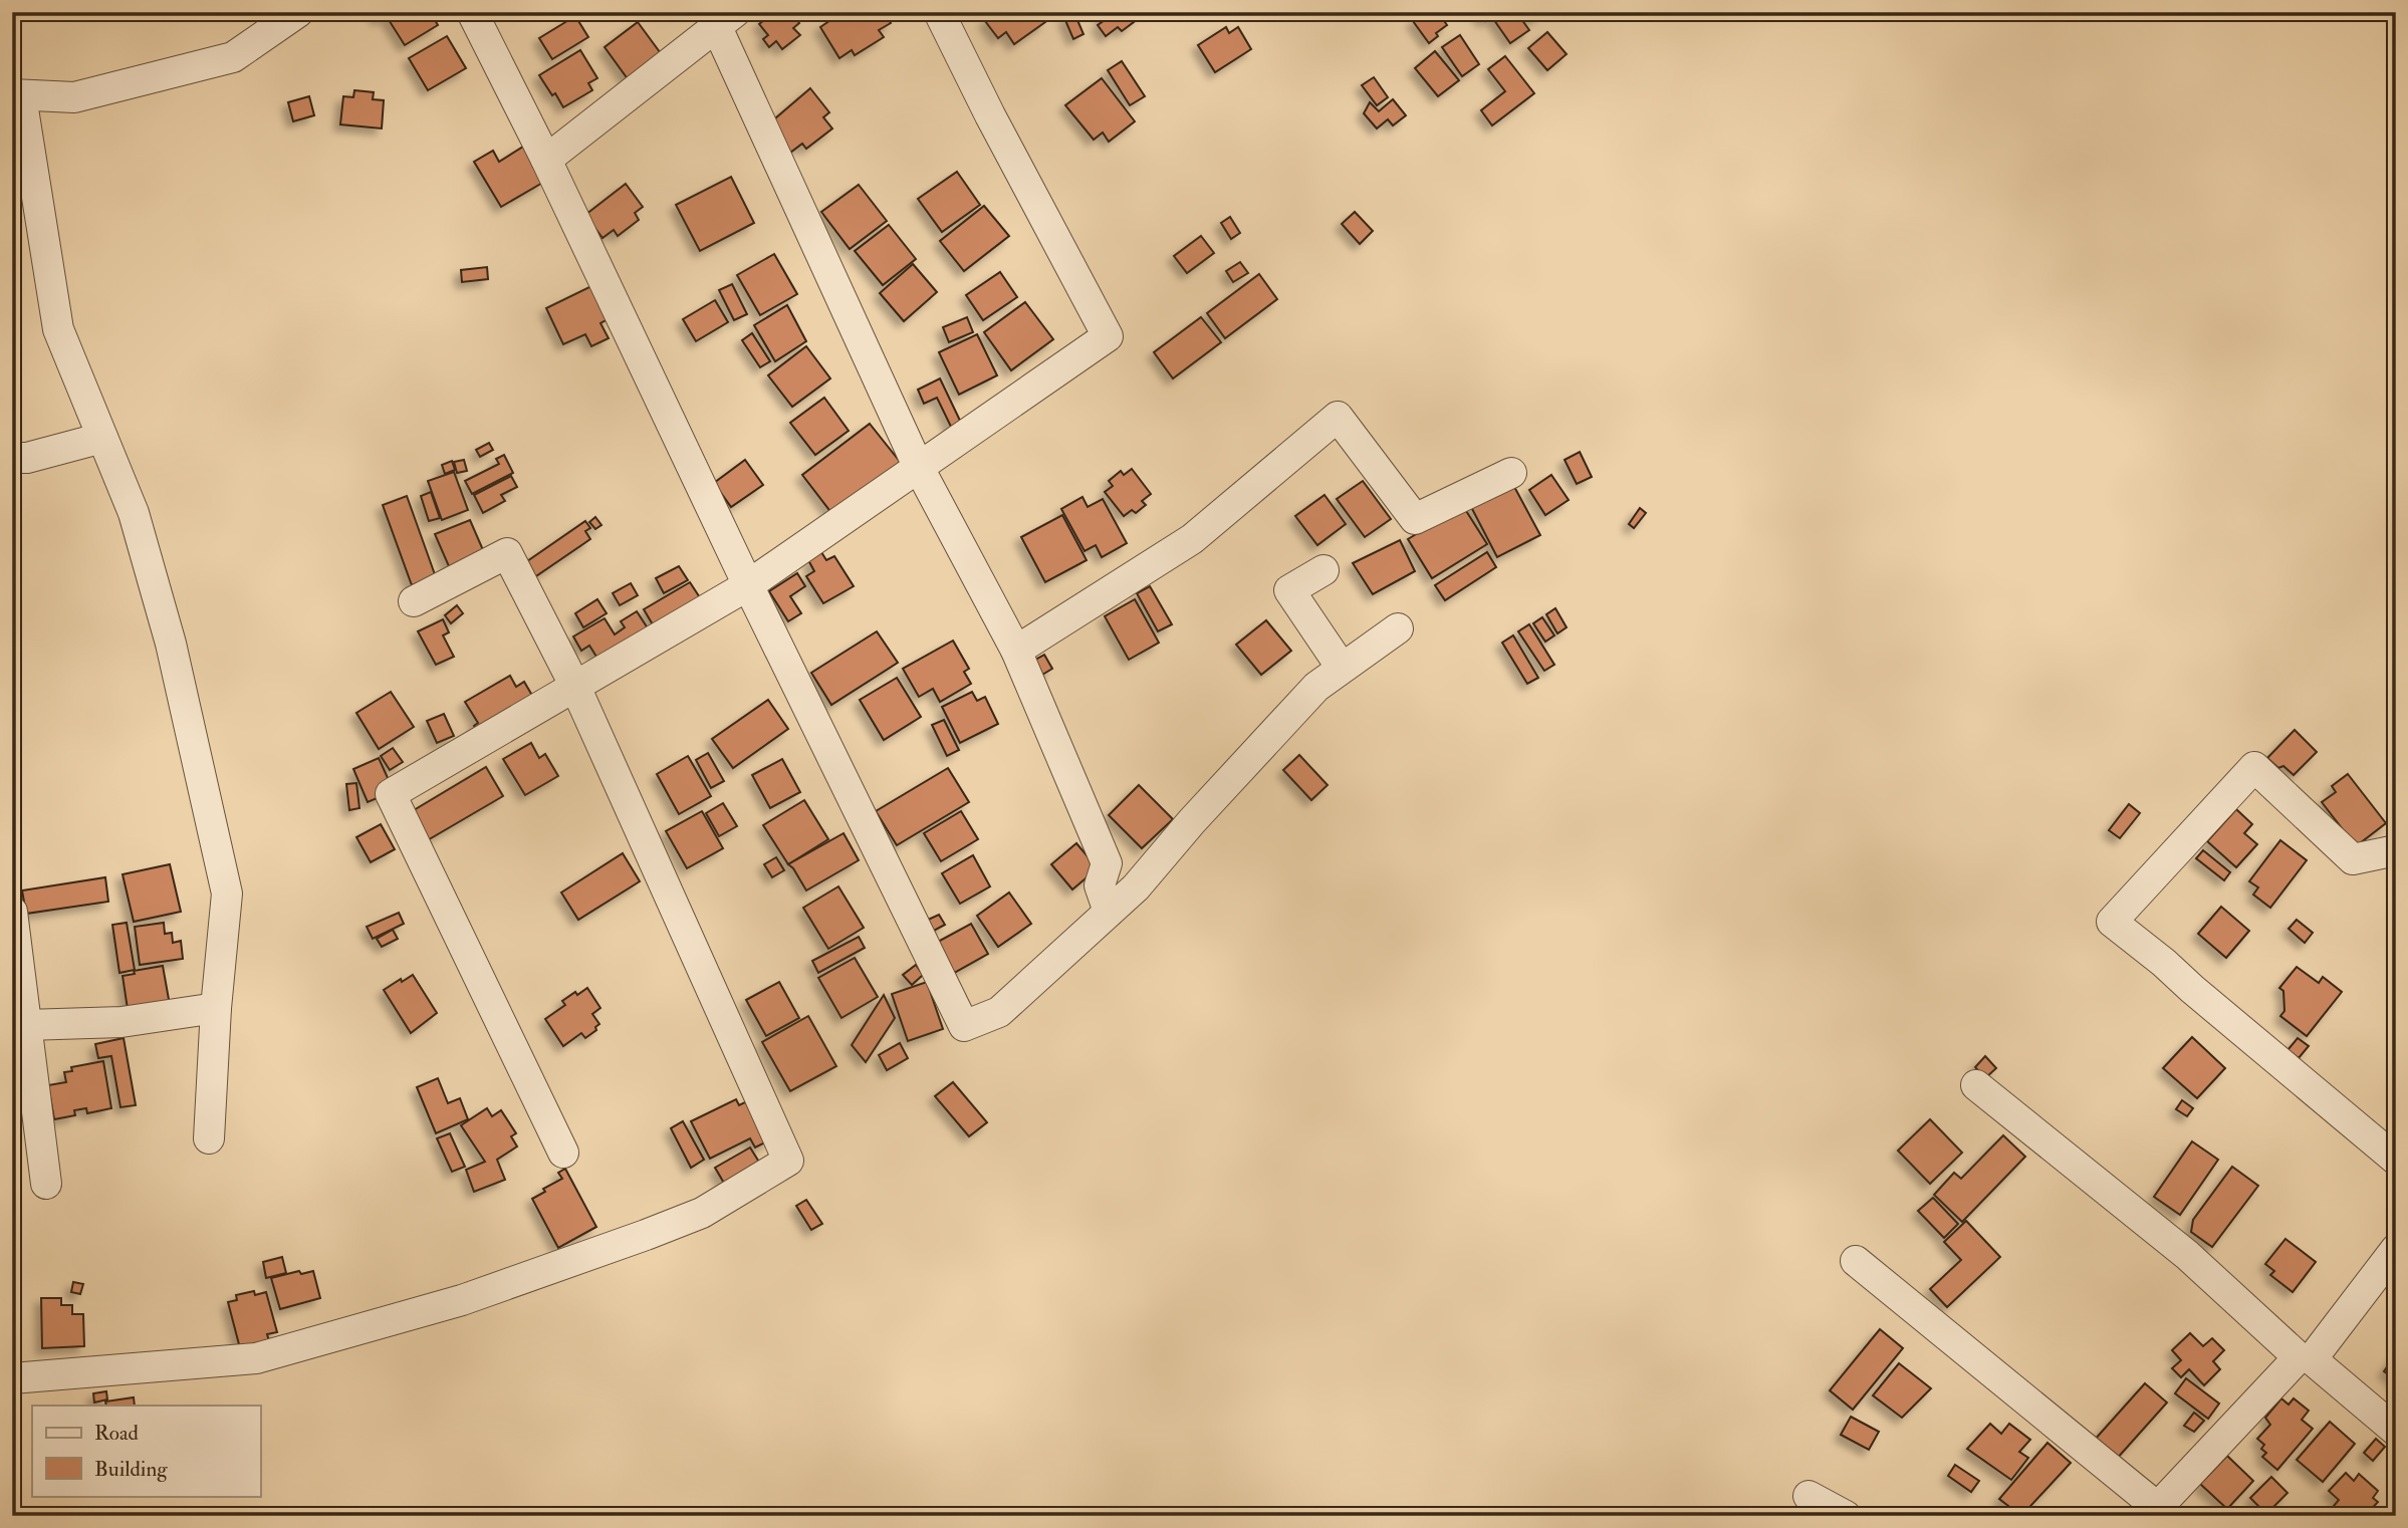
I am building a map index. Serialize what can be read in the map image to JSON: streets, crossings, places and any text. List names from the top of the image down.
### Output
{
  "legend": ["Road", "Building"]
}
